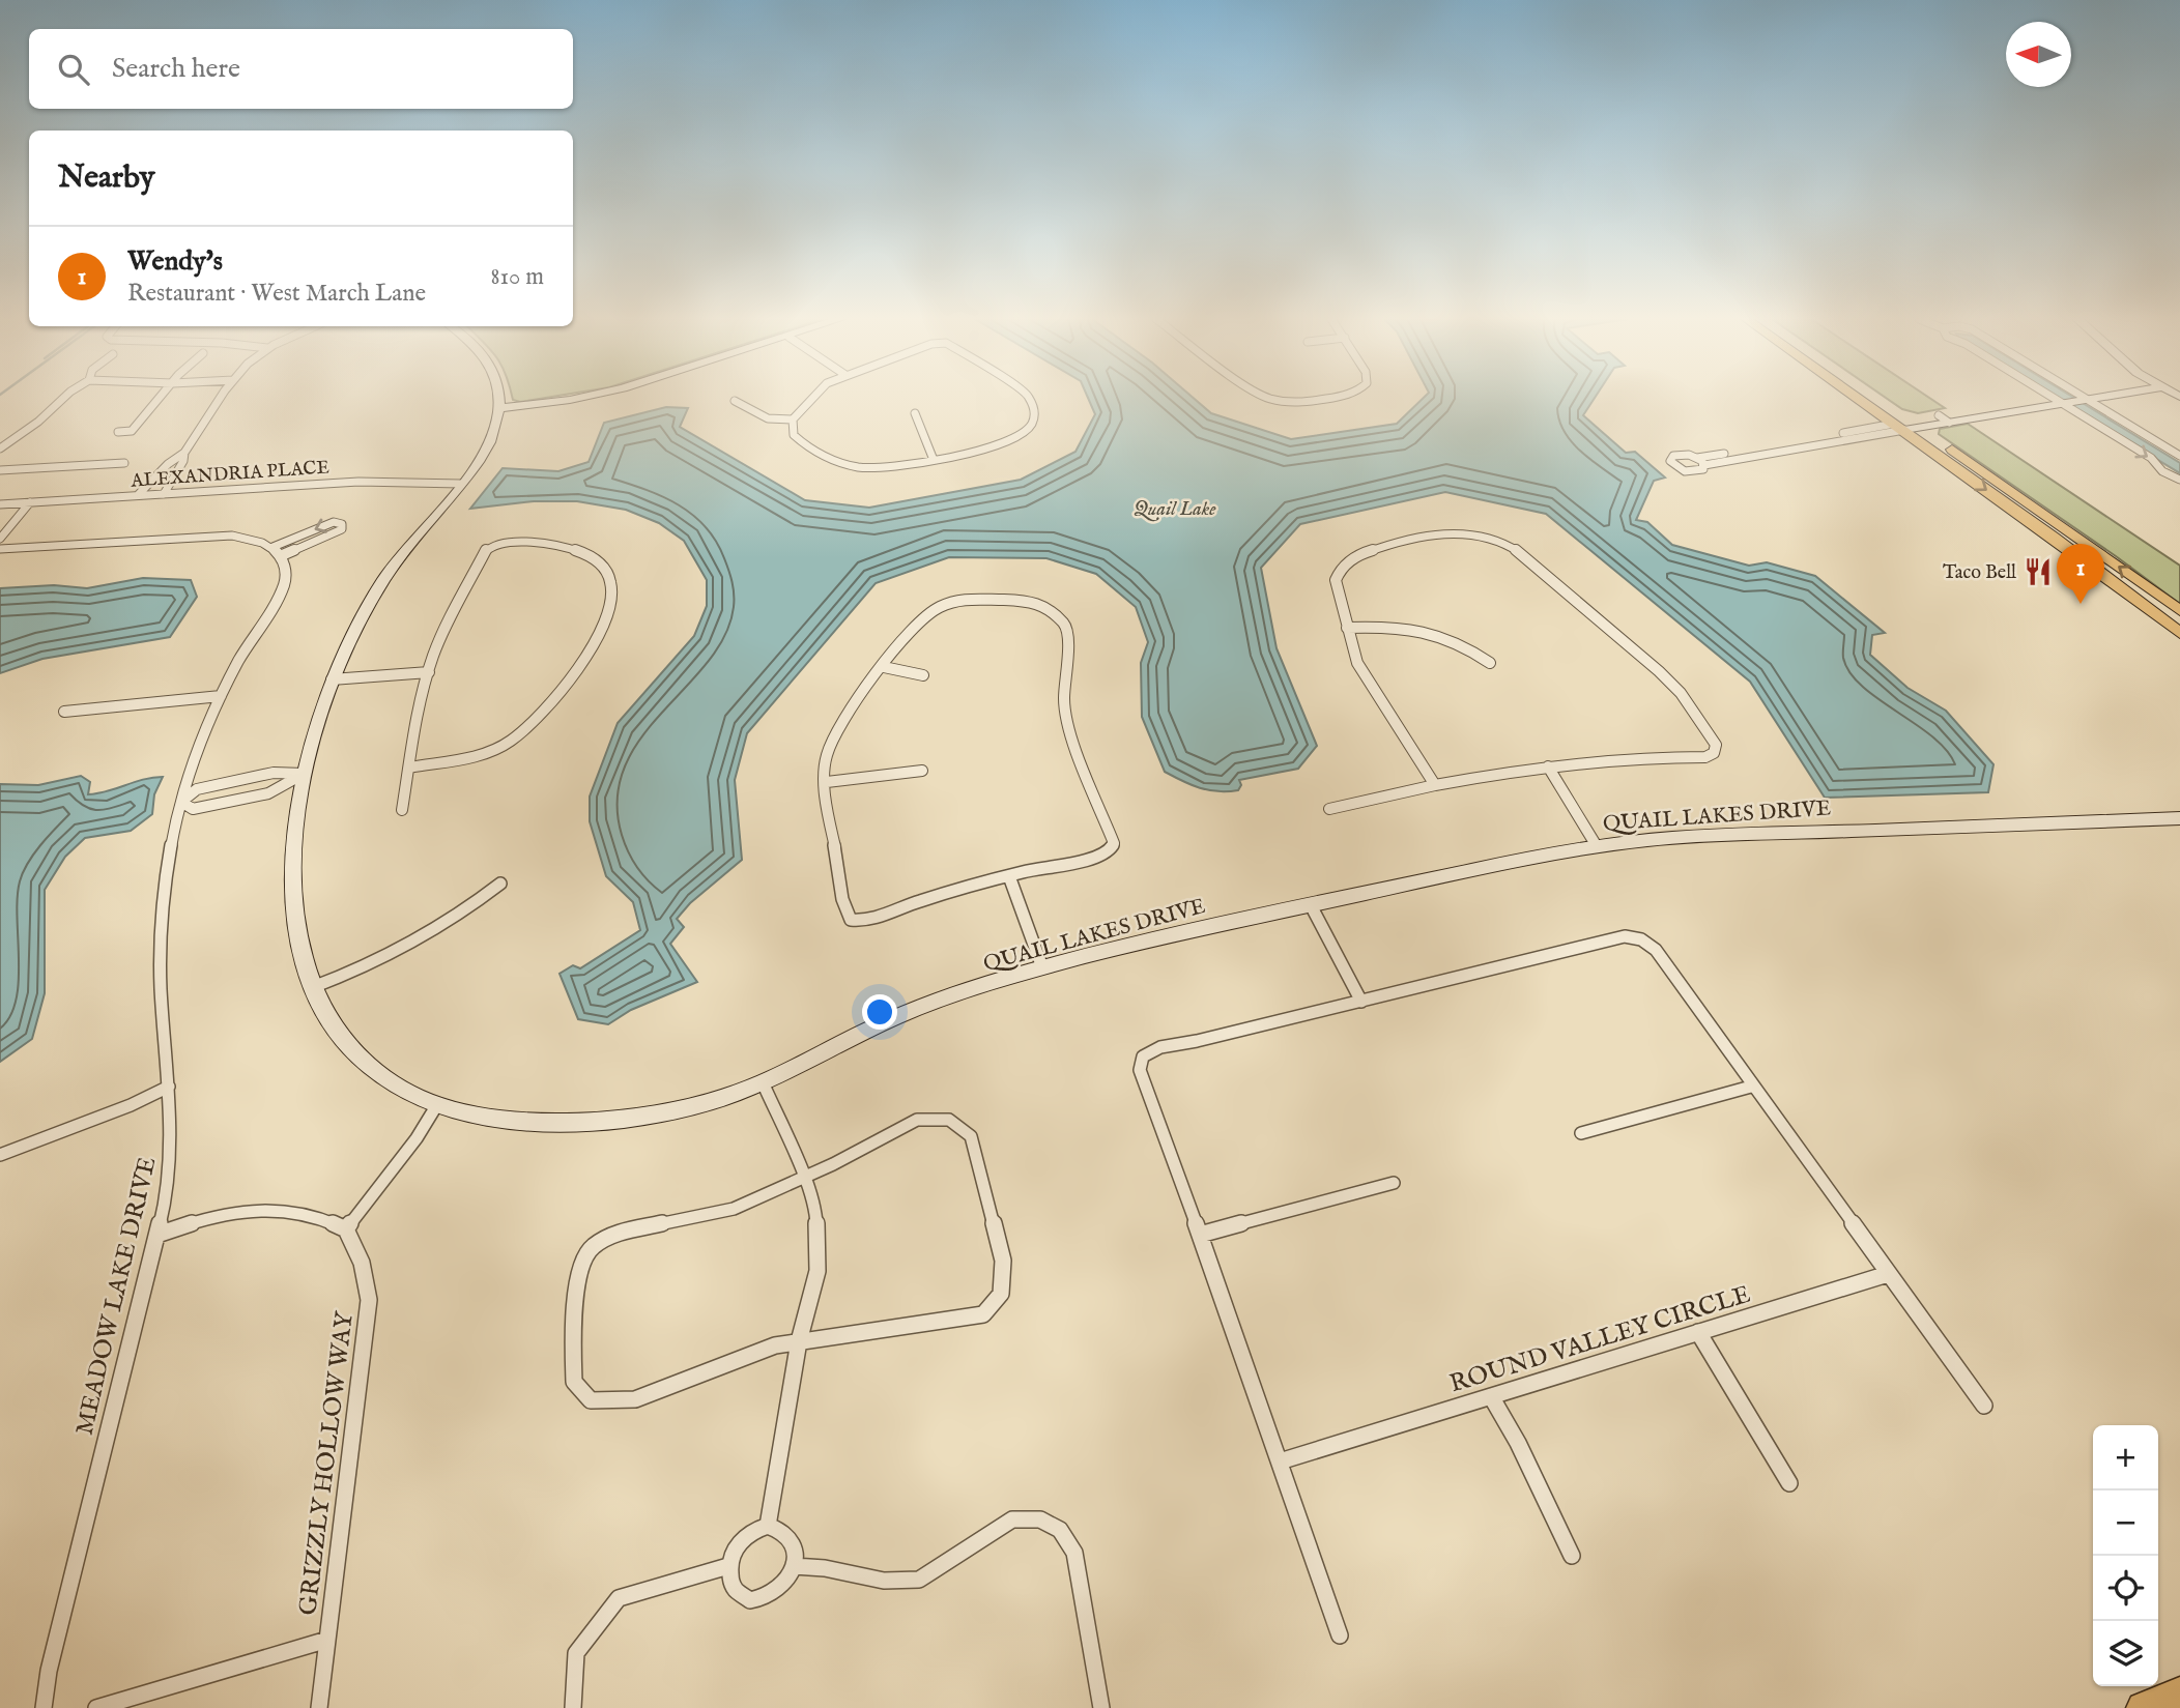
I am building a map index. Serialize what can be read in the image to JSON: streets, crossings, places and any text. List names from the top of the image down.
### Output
{
  "streets": {
    "main road": ["QUAIL LAKES DRIVE"],
    "street": [
      "ALEXANDRIA PLACE",
      "MEADOW LAKE DRIVE",
      "ROUND VALLEY CIRCLE",
      "GRIZZLY HOLLOW WAY"
    ]
  },
  "crossings": [
    ["ALEXANDRIA PLACE", "QUAIL LAKES DRIVE"]
  ],
  "water": ["Quail Lake"],
  "places": {
    "restaurant": ["Taco Bell"]
  },
  "north": "left",
  "page": {
    "search": "Search here",
    "heading": "Nearby",
    "list": [
      {
        "mark": "1",
        "name": "Wendy's",
        "note": "Restaurant · West March Lane",
        "value": "810 m"
      }
    ],
    "pins": "1",
    "map_buttons": ["+", "−"]
  }
}
